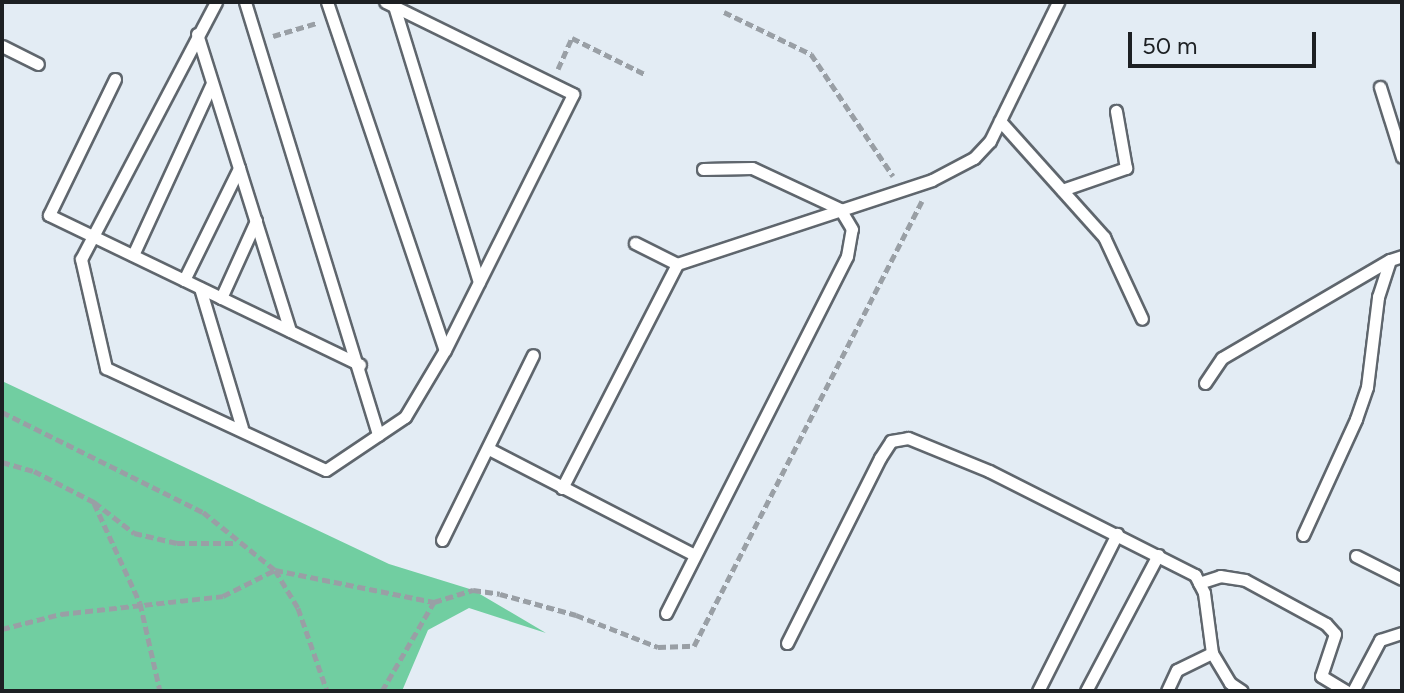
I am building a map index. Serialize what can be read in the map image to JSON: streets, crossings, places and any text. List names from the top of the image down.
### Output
{
  "scale_bar": "50 m"
}
